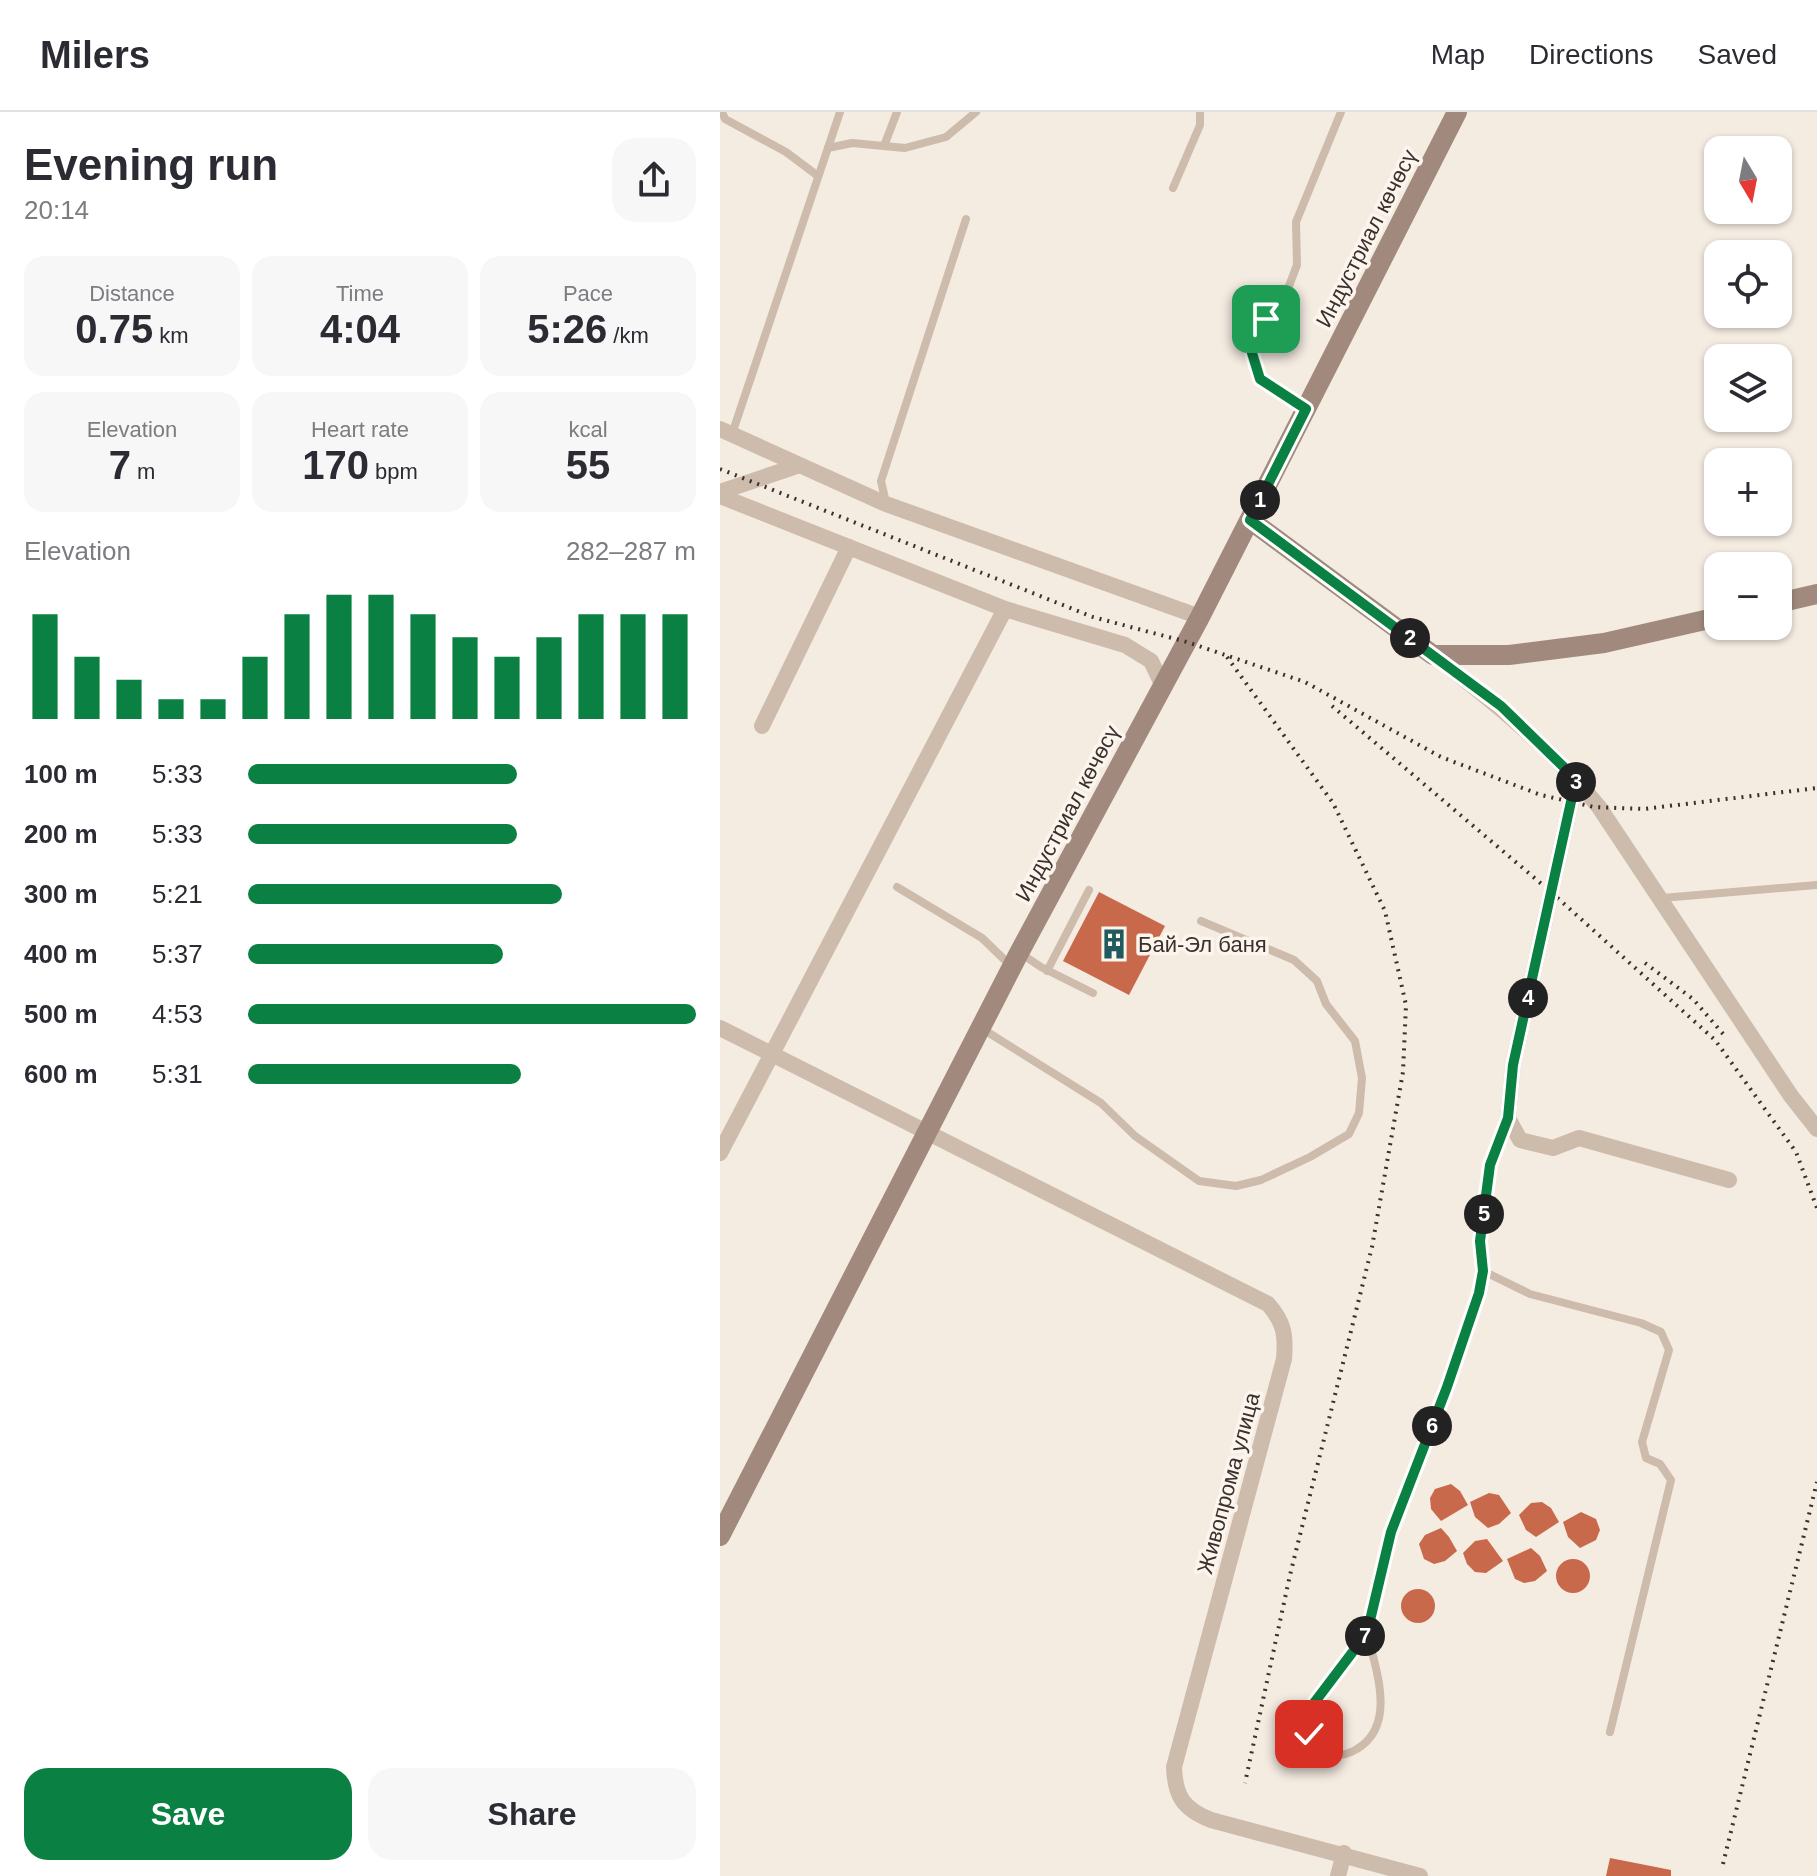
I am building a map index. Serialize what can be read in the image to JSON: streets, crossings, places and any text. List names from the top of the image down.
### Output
{
  "streets": {
    "main road": ["Индустриал көчөсү"],
    "street": ["Живопрома улица"]
  },
  "crossings": [
    ["Индустриал көчөсү", "Живопрома улица"]
  ],
  "places": {
    "building": ["Бай-Эл баня"]
  },
  "north": "bottom",
  "page": {
    "header": "Milers",
    "nav": ["Map", "Directions", "Saved"],
    "heading": ["Evening run", "20:14"],
    "map_buttons": ["+", "−"],
    "stats": [
      ["Distance", "0.75 km"],
      ["Time", "4:04"],
      ["Pace", "5:26 /km"],
      ["Elevation", "7 m"],
      ["Heart rate", "170 bpm"],
      ["kcal", "55"]
    ],
    "pins": [
      "1",
      "2",
      "3",
      "4",
      "5",
      "6",
      "7"
    ],
    "chart": ["Elevation", "282–287 m"],
    "list": [
      {
        "name": "100 m",
        "note": "5:33"
      },
      {
        "name": "200 m",
        "note": "5:33"
      },
      {
        "name": "300 m",
        "note": "5:21"
      },
      {
        "name": "400 m",
        "note": "5:37"
      },
      {
        "name": "500 m",
        "note": "4:53"
      },
      {
        "name": "600 m",
        "note": "5:31"
      }
    ],
    "buttons": ["Save", "Share"]
  }
}
